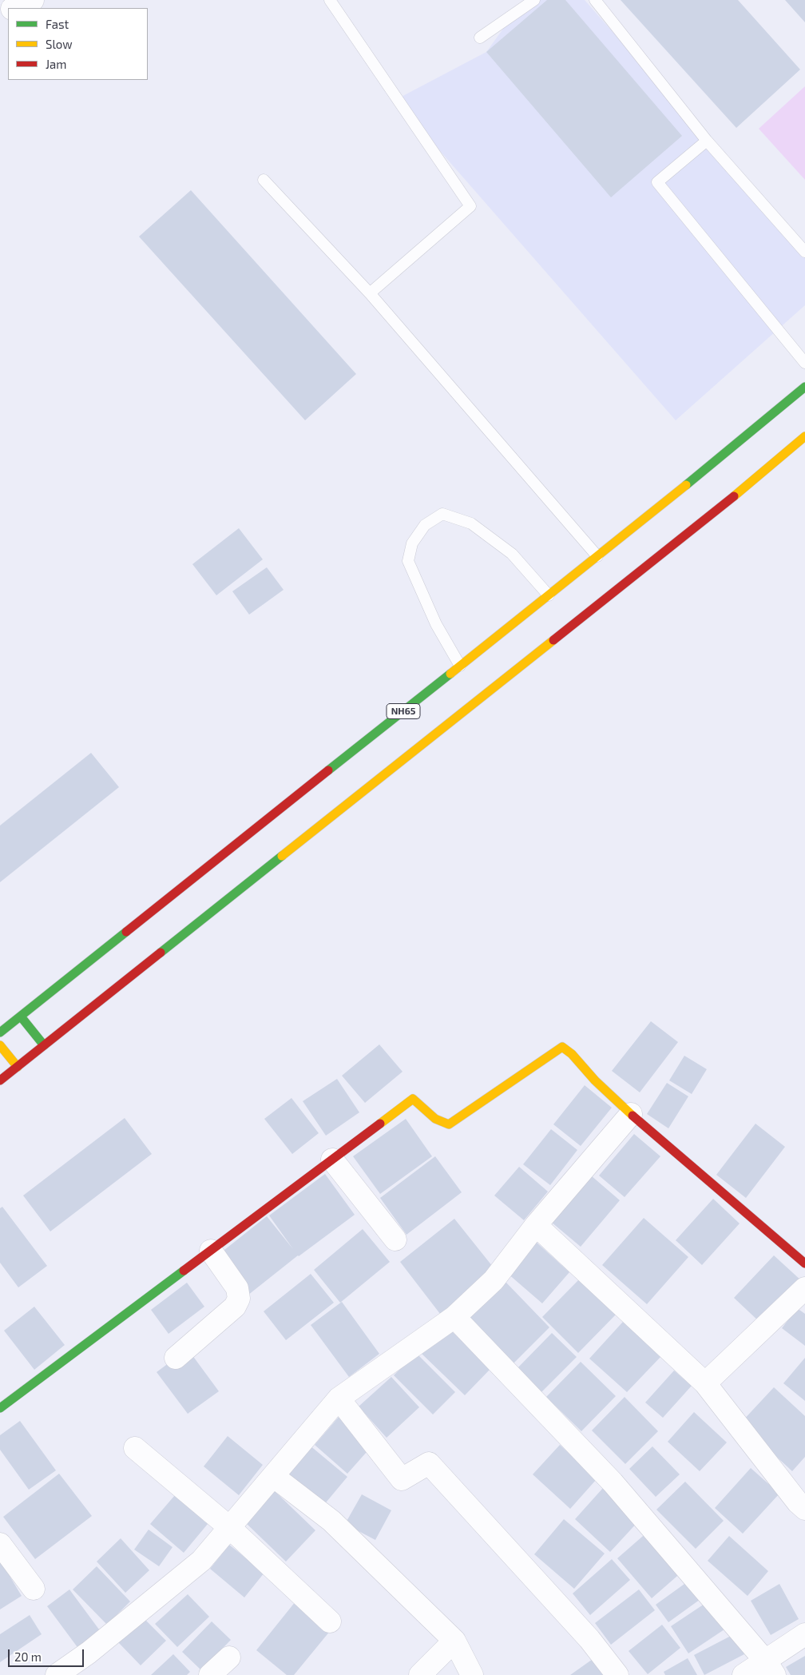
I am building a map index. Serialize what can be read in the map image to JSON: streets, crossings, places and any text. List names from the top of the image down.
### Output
{
  "streets": {
    "main road": ["NH65"]
  },
  "legend": ["Fast", "Slow", "Jam"],
  "scale_bar": "20 m"
}
